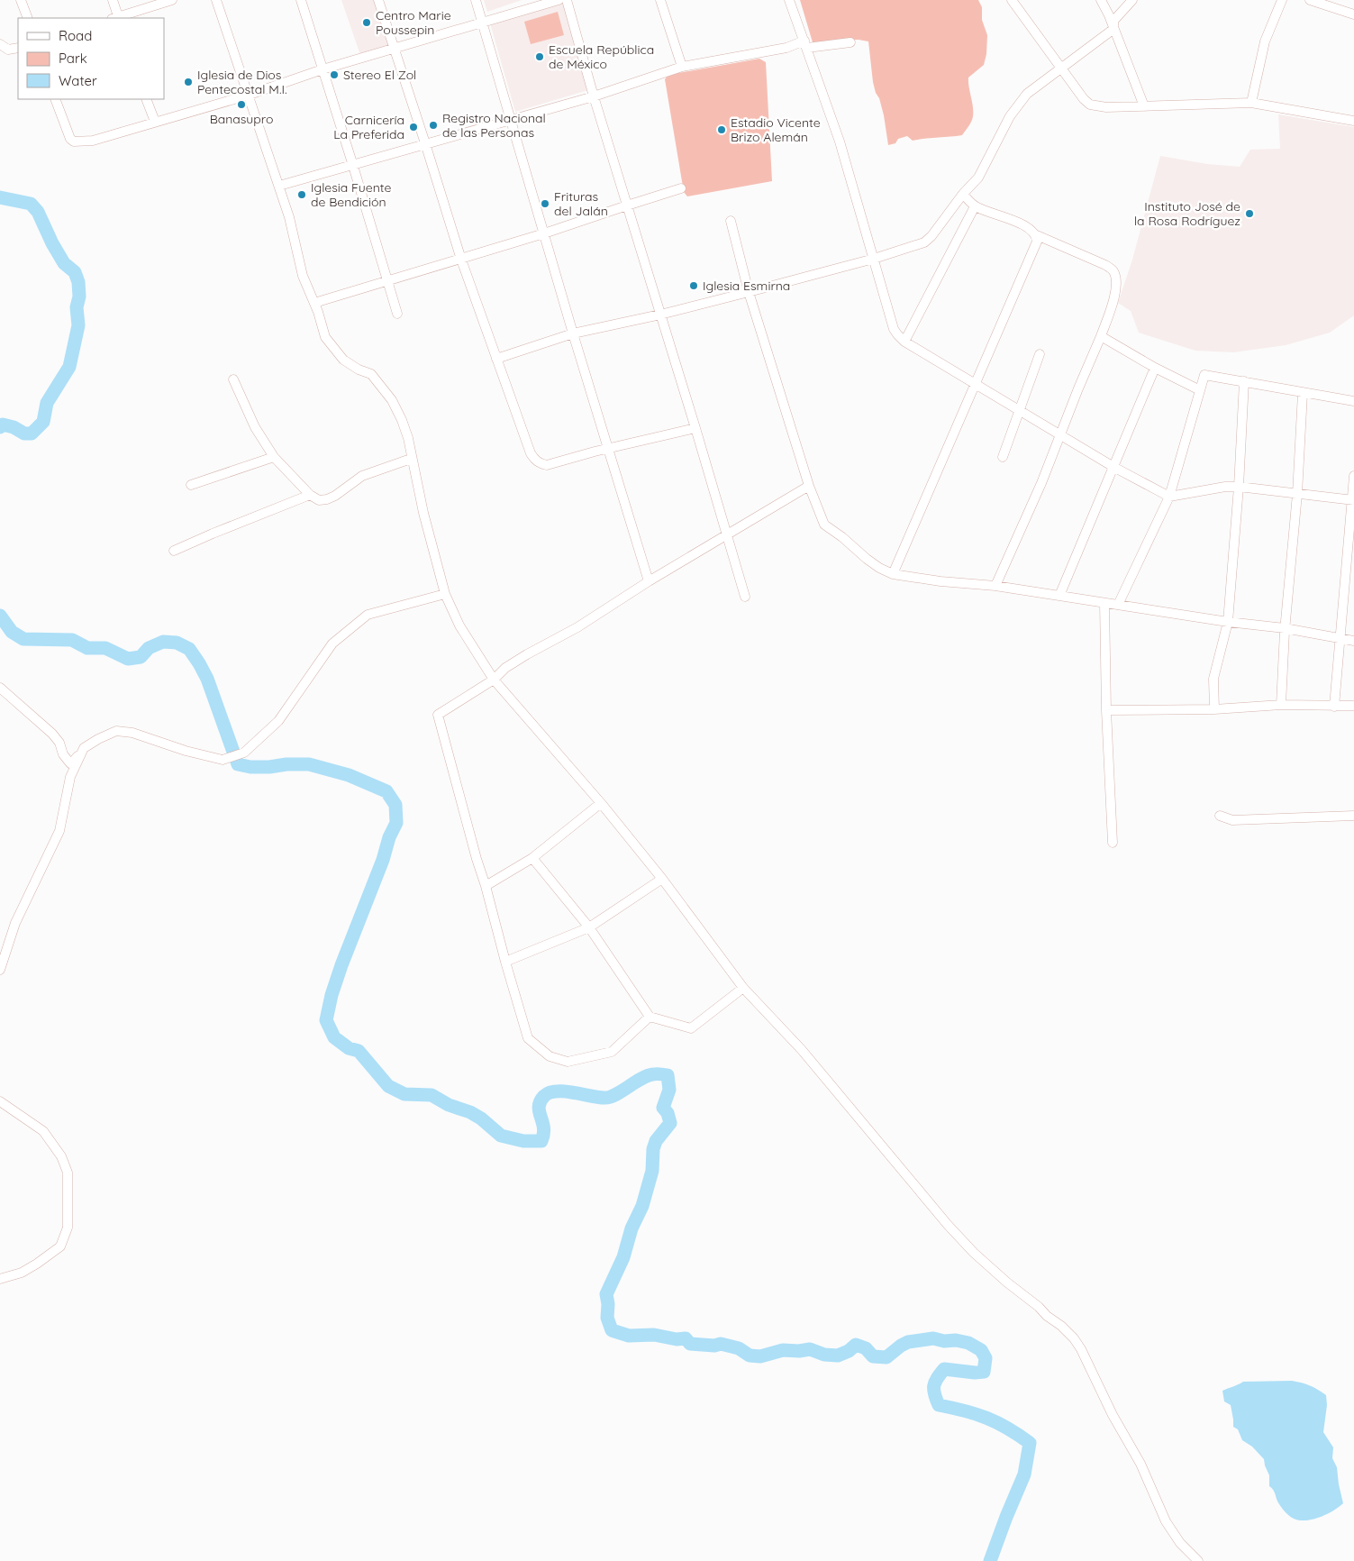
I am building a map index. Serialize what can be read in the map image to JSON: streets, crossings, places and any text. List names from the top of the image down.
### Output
{
  "places": [
    "Centro Marie Poussepin",
    "Escuela República de México",
    "Stereo El Zol",
    "Iglesia de Dios Pentecostal M.I.",
    "Banasupro",
    "Registro Nacional de las Personas",
    "Carnicería La Preferida",
    "Estadio Vicente Brizo Alemán",
    "Iglesia Fuente de Bendición",
    "Frituras del Jalán",
    "Instituto José de la Rosa Rodríguez",
    "Iglesia Esmirna"
  ],
  "legend": ["Road", "Park", "Water"]
}
